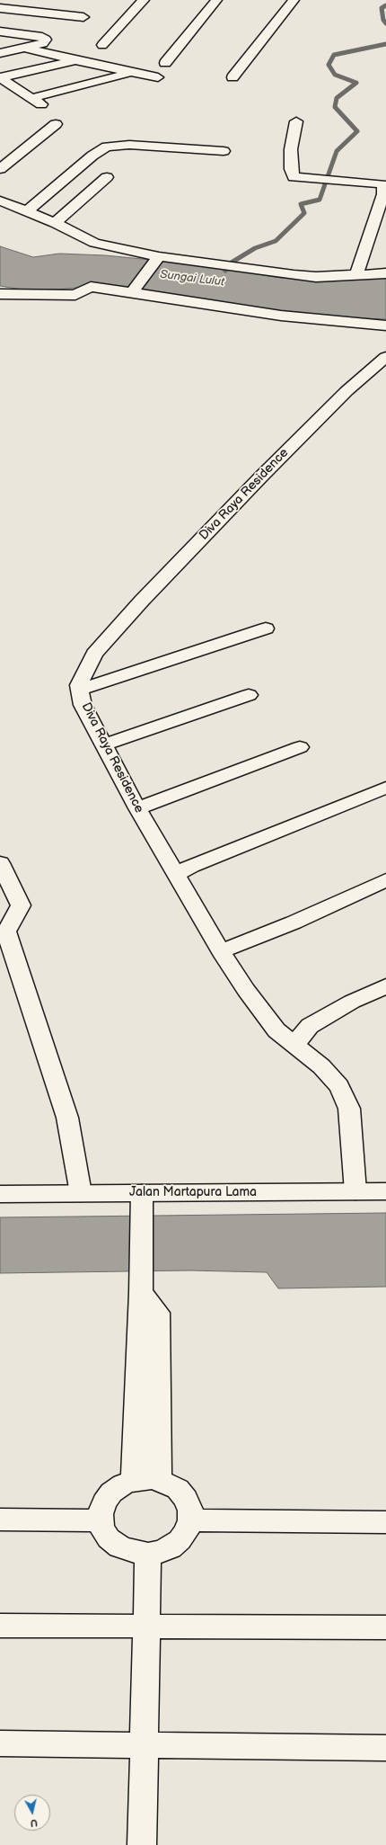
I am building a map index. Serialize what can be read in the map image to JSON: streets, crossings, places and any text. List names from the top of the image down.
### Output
{
  "streets": {
    "street": ["Diva Raya Residence", "Jalan Martapura Lama"]
  },
  "crossings": [
    ["Diva Raya Residence", "Jalan Martapura Lama"]
  ],
  "water": ["Sungai Lulut"],
  "north": "bottom"
}
